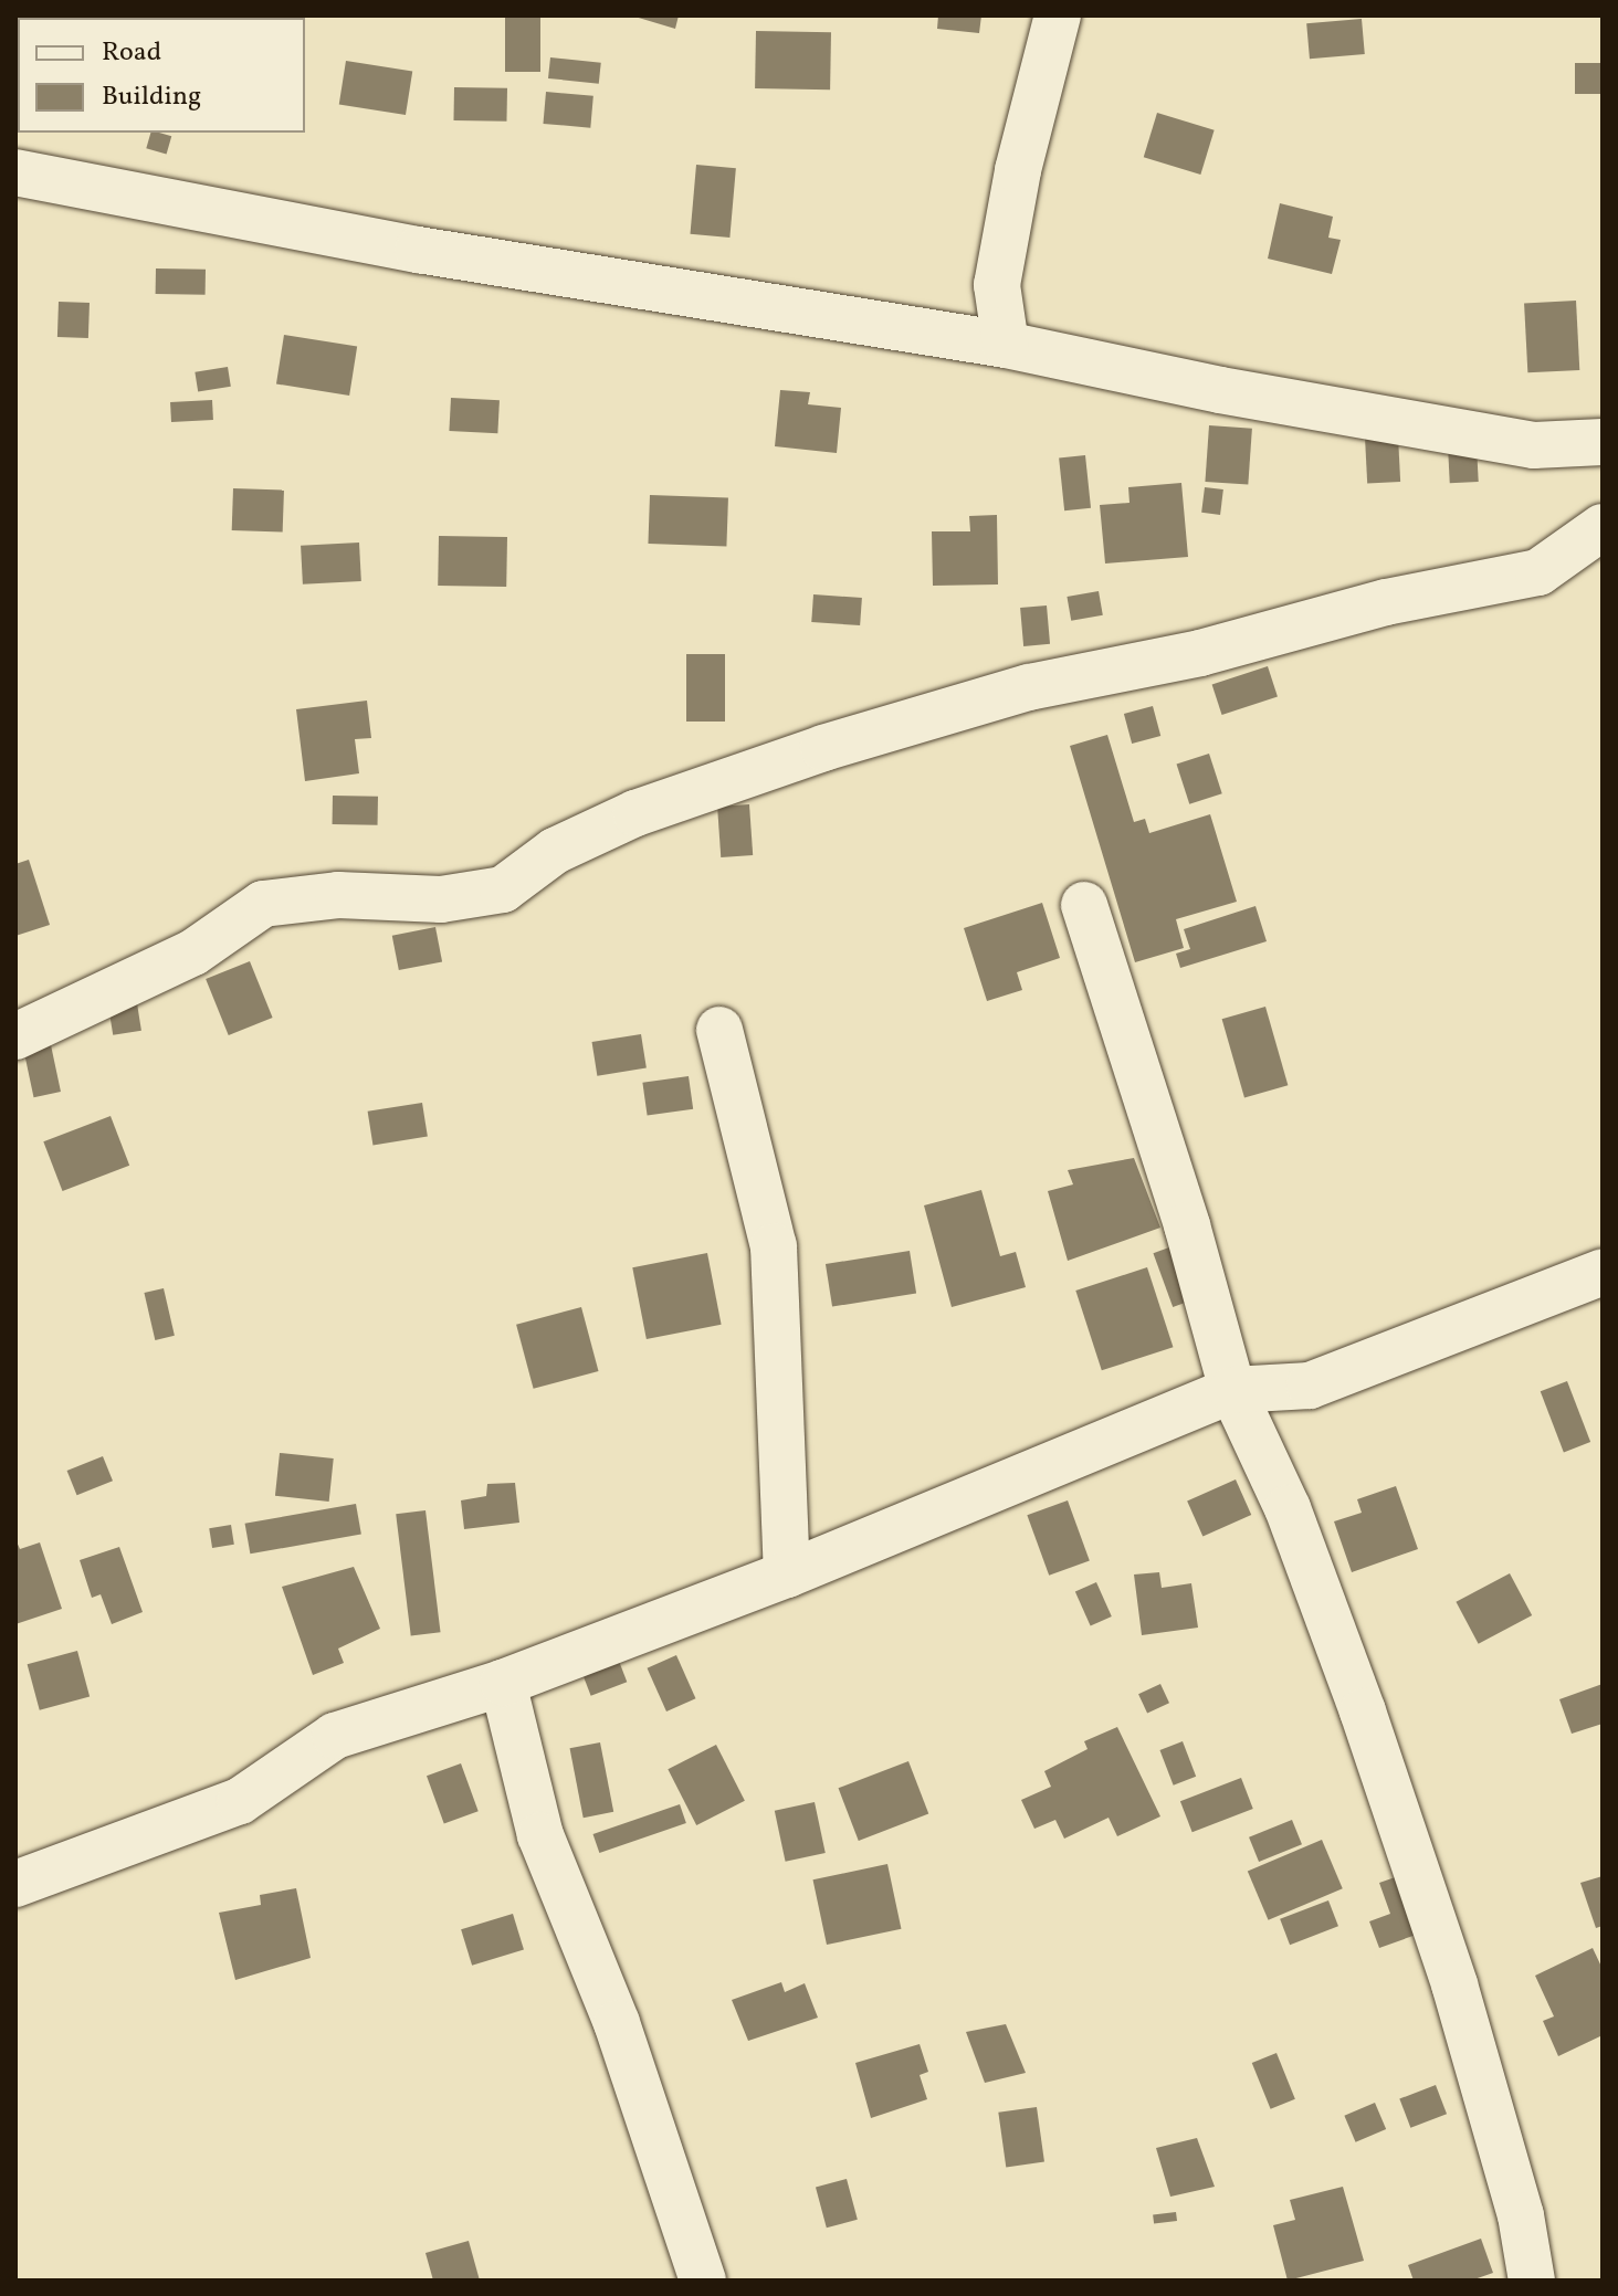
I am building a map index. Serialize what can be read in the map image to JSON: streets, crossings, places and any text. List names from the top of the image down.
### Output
{
  "legend": ["Road", "Building"]
}
